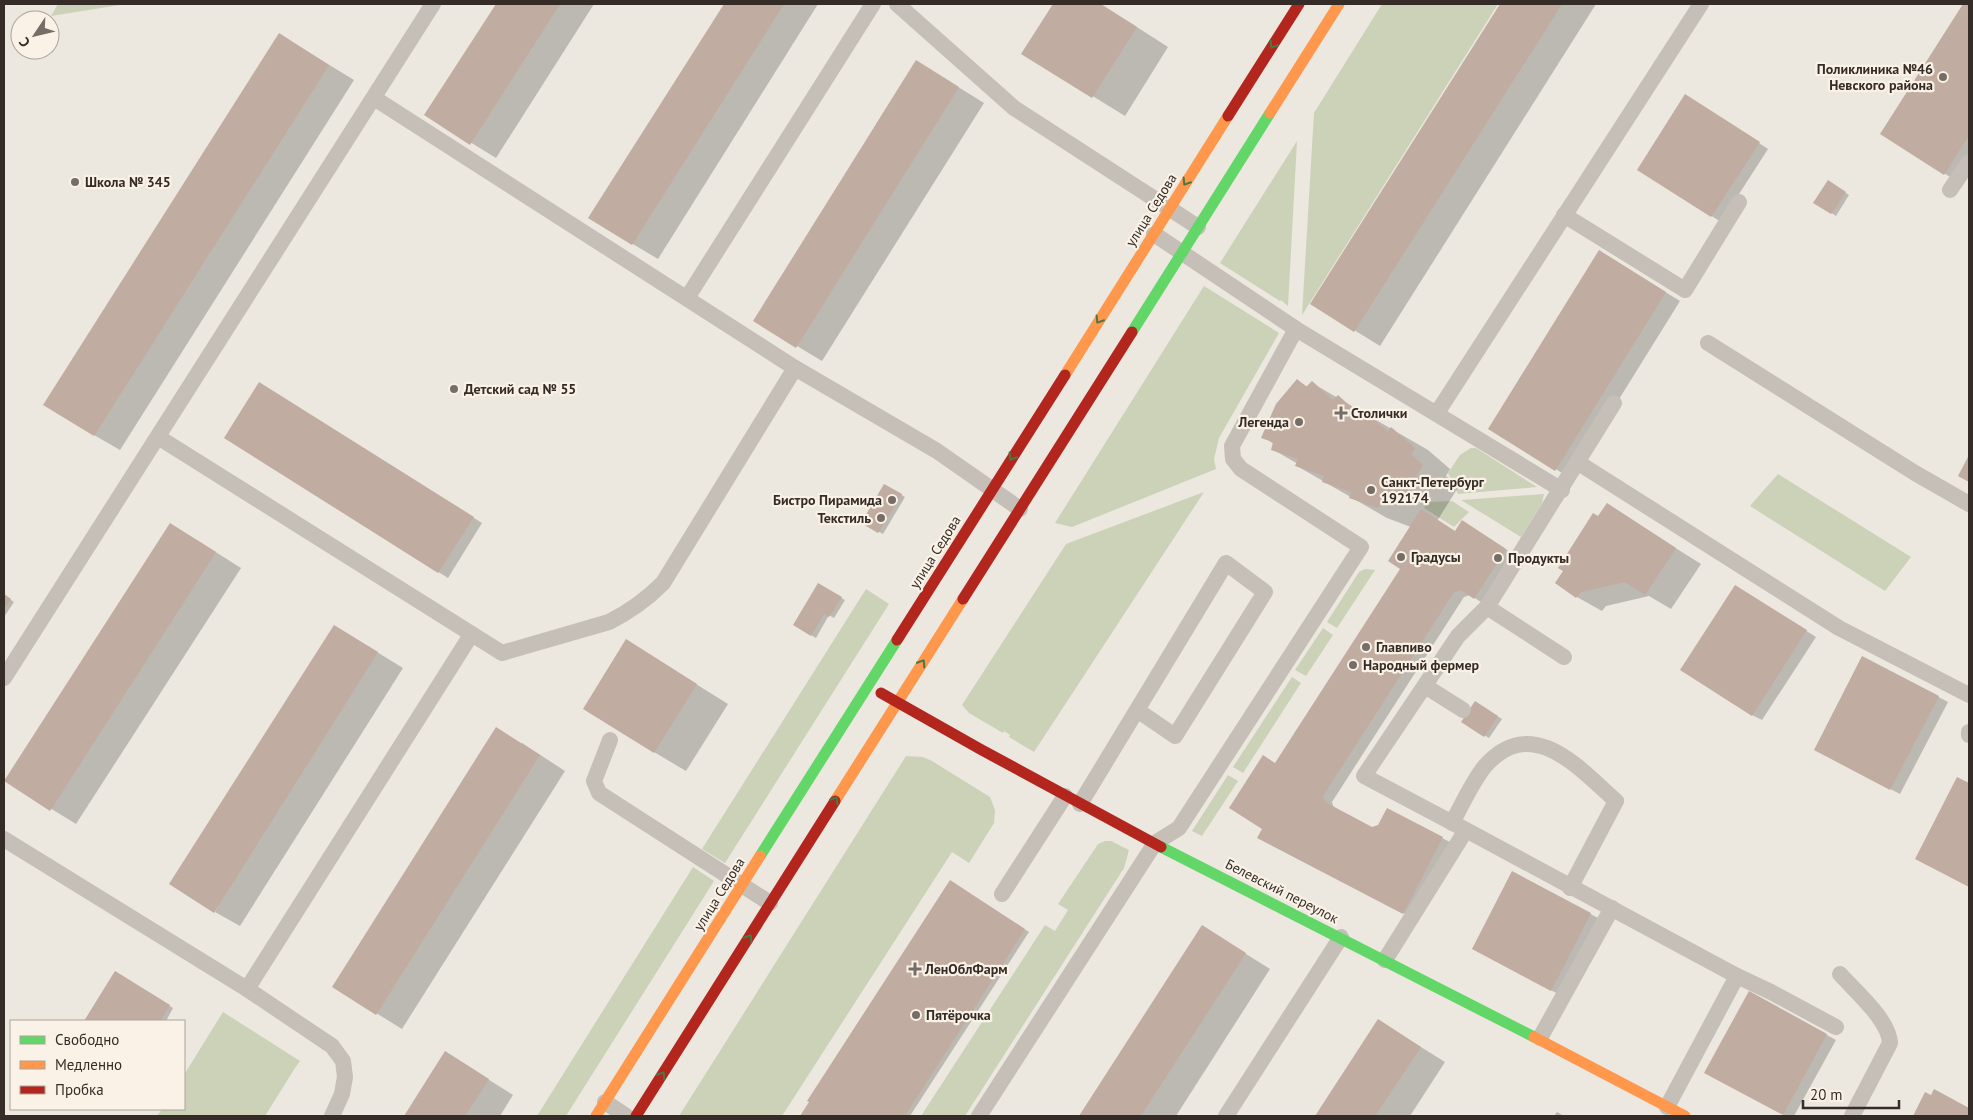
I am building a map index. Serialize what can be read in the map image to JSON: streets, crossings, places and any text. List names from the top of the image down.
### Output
{
  "streets": {
    "main road": ["улица Седова", "Белевский переулок"]
  },
  "crossings": [
    ["улица Седова", "Белевский переулок"]
  ],
  "places": {
    "other": [
      "Поликлиника №46 Невского района",
      "Школа № 345",
      "Детский сад № 55",
      "Легенда",
      "Санкт-Петербург 192174",
      "Бистро Пирамида",
      "Текстиль",
      "Градусы",
      "Продукты",
      "Главпиво",
      "Народный фермер",
      "Пятёрочка"
    ],
    "health": ["Столички", "ЛенОблФарм"]
  },
  "legend": ["Свободно", "Медленно", "Пробка"],
  "scale_bar": "20 m",
  "north": "bottom left"
}
